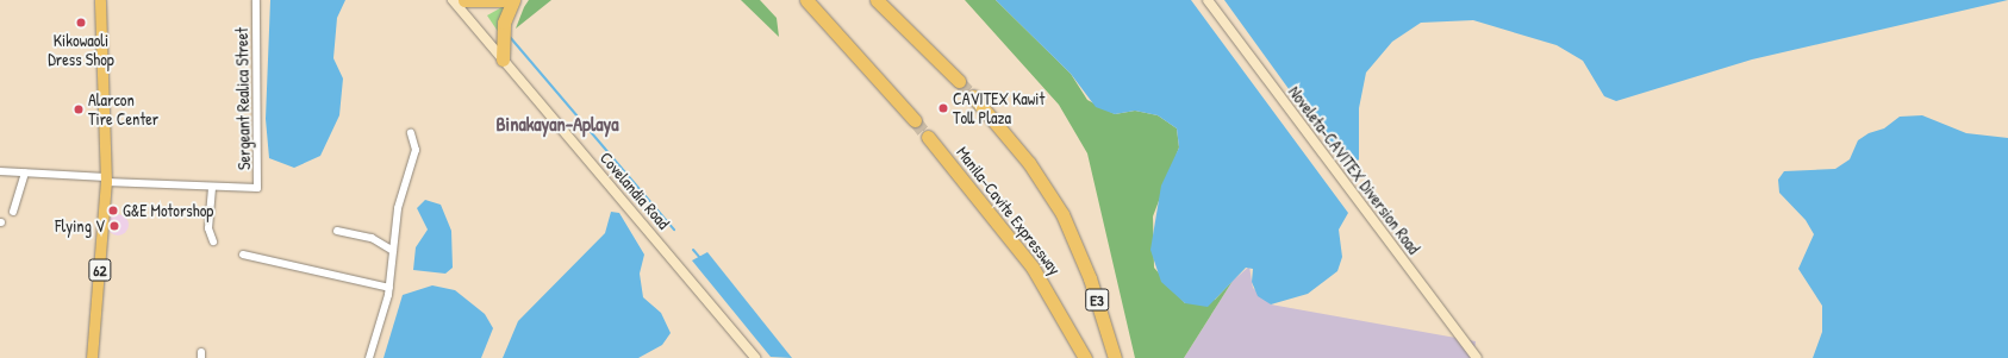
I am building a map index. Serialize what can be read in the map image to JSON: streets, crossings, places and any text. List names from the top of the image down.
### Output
{
  "streets": {
    "highway": ["Manila–Cavite Expressway", "E3"],
    "main road": ["Noveleta-CAVITEX Diversion Road", "Covelandia Road", "62"],
    "street": ["Sergeant Realica Street"]
  },
  "crossings": [
    ["Sergeant Realica Street", "62"]
  ],
  "districts": ["Binakayan-Aplaya"],
  "places": [
    "Kikowaoli Dress Shop",
    "CAVITEX Kawit Toll Plaza",
    "Alarcon Tire Center",
    "G&E Motorshop",
    "Flying V"
  ]
}
